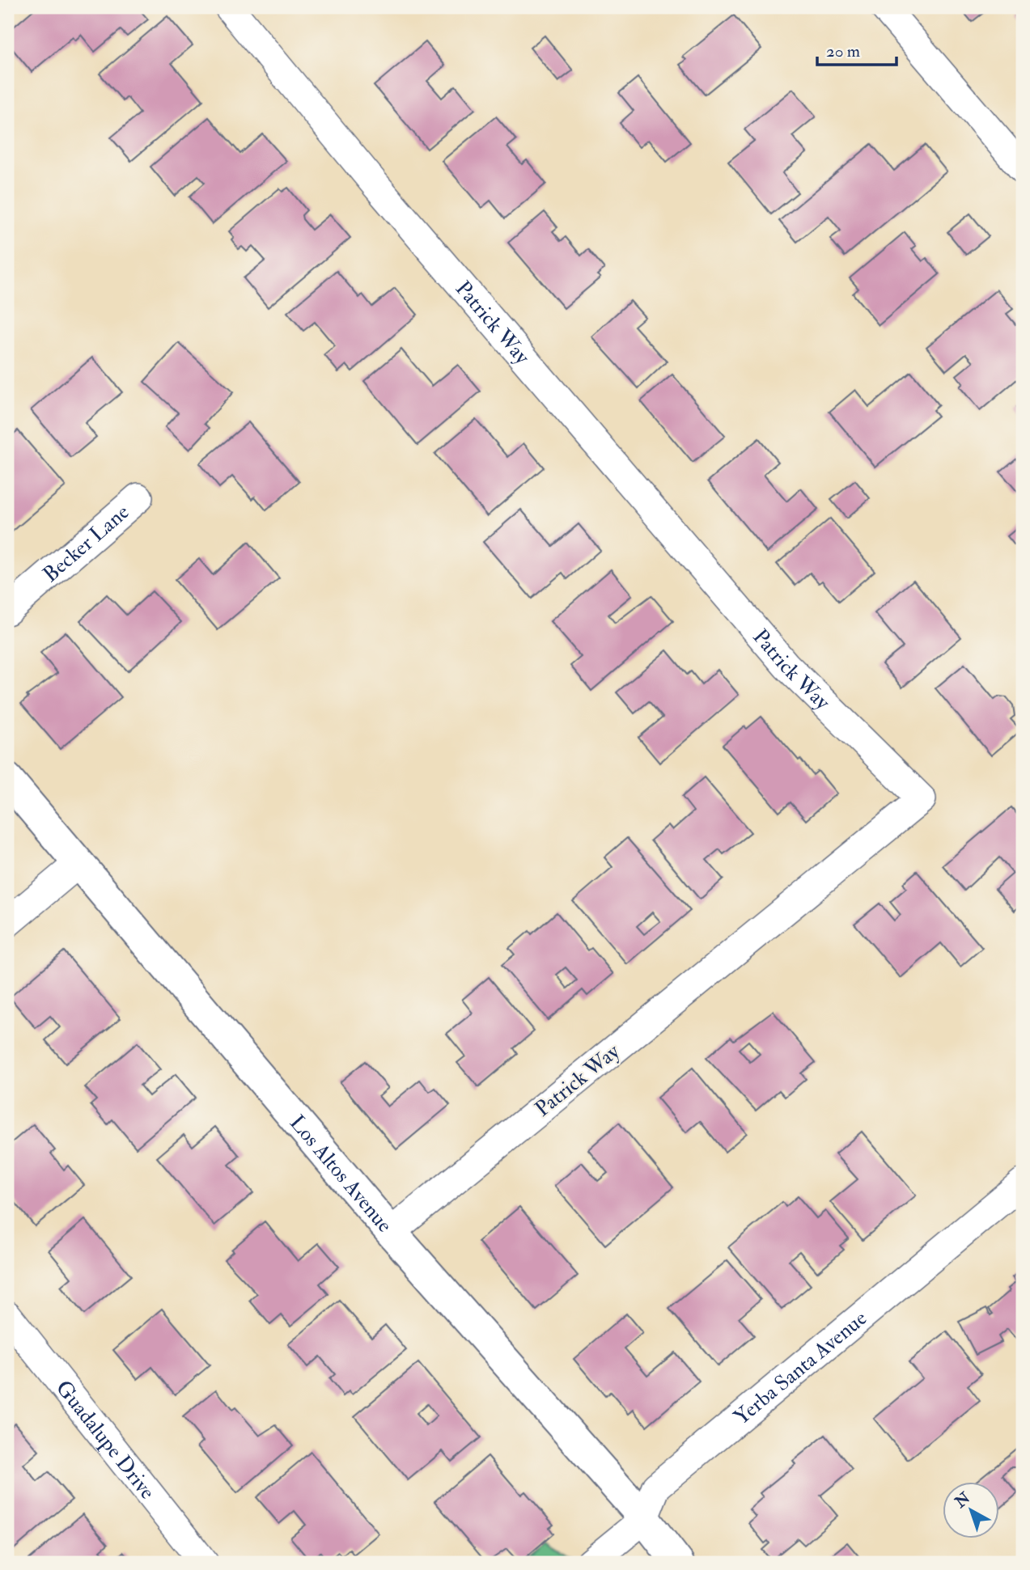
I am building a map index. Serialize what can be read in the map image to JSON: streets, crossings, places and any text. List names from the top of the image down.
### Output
{
  "streets": {
    "street": [
      "Patrick Way",
      "Becker Lane",
      "Los Altos Avenue",
      "Yerba Santa Avenue",
      "Guadalupe Drive"
    ]
  },
  "crossings": [
    ["Patrick Way", "Los Altos Avenue"],
    ["Los Altos Avenue", "Yerba Santa Avenue"]
  ],
  "scale_bar": "20 m",
  "north": "top left"
}
